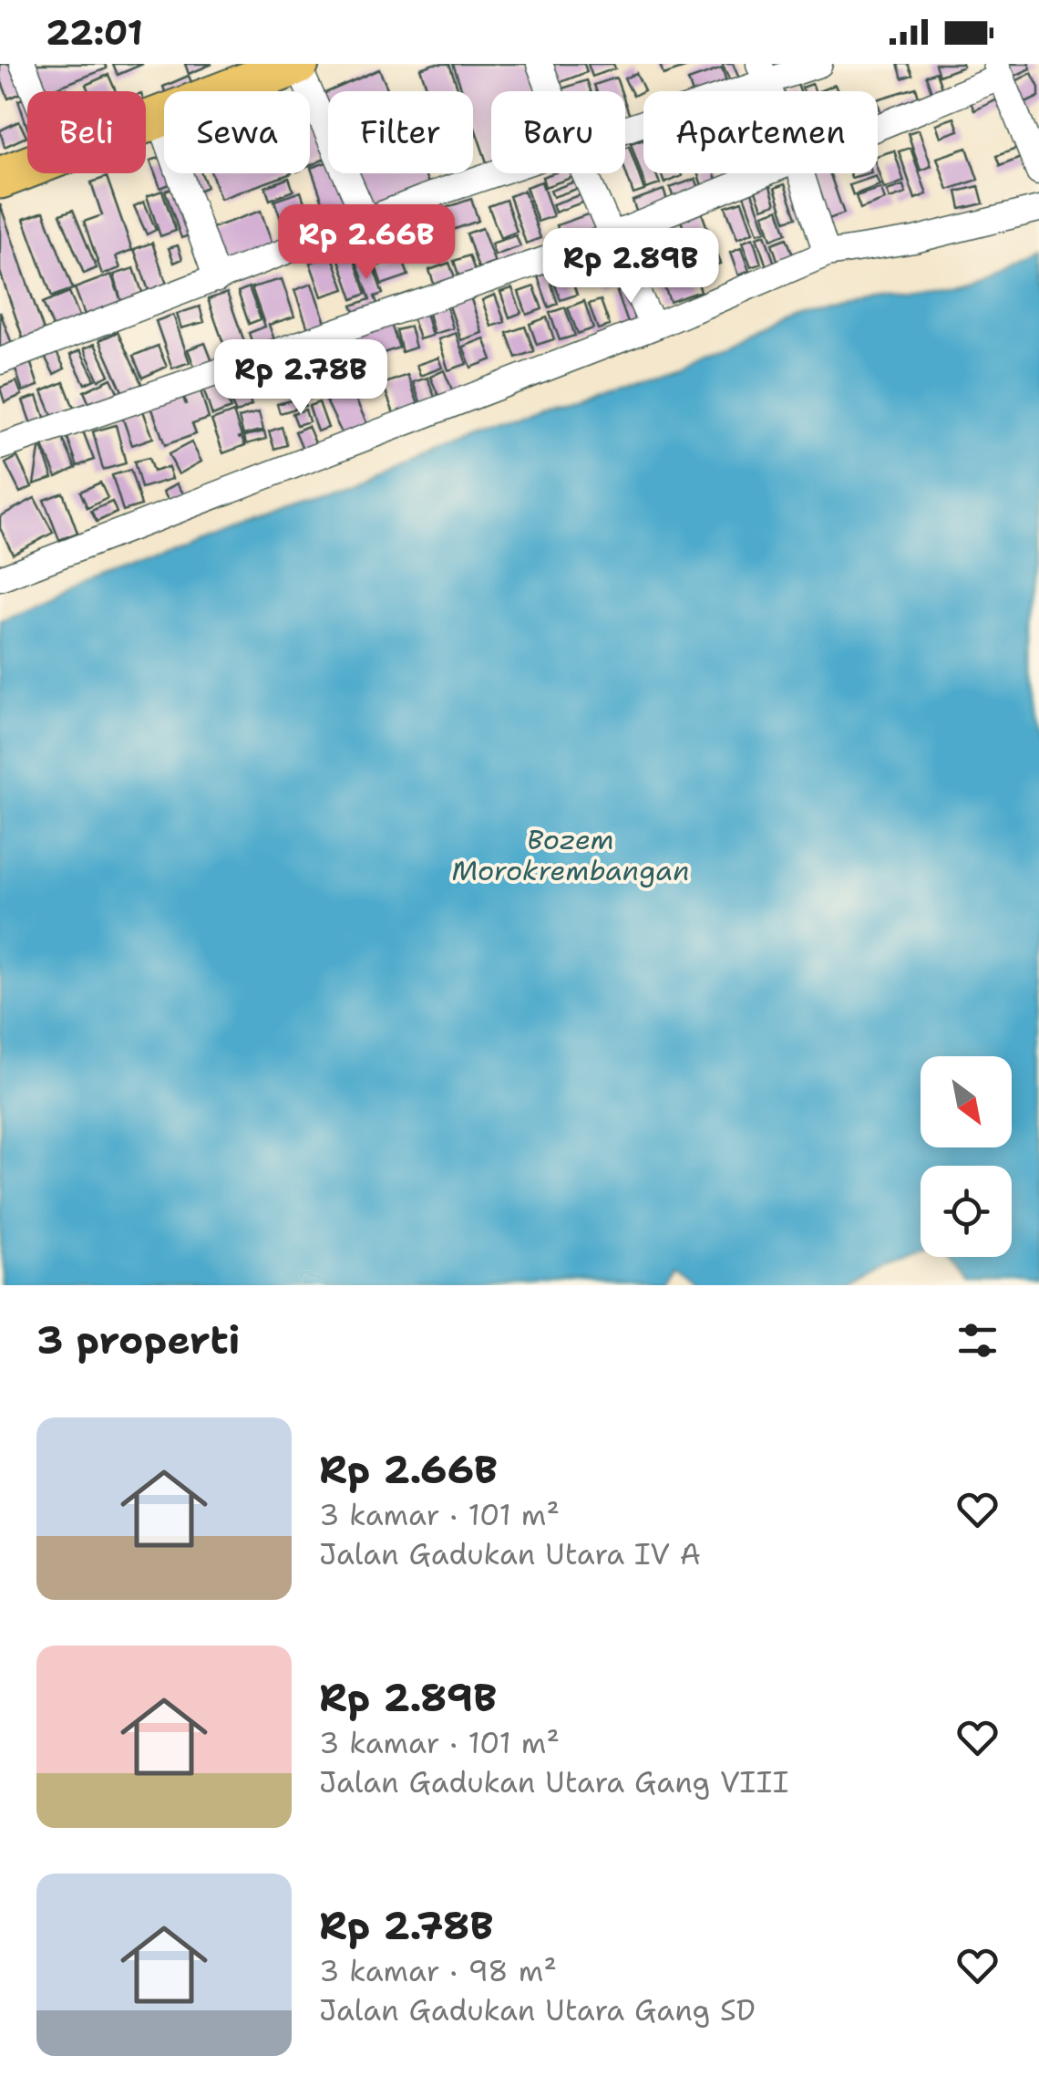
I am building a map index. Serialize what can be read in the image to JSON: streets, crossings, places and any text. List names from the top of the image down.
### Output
{
  "water": ["Bozem Morokrembangan"],
  "north": "bottom right",
  "page": {
    "status": "22:01",
    "chip": [
      "Beli",
      "Sewa",
      "Filter",
      "Baru",
      "Apartemen"
    ],
    "price": ["Rp 2.66B", "Rp 2.89B", "Rp 2.78B"],
    "heading": "3 properti",
    "list": [
      {
        "name": "Rp 2.66B",
        "note": "3 kamar · 101 m² · Jalan Gadukan Utara IV A"
      },
      {
        "name": "Rp 2.89B",
        "note": "3 kamar · 101 m² · Jalan Gadukan Utara Gang VIII"
      },
      {
        "name": "Rp 2.78B",
        "note": "3 kamar · 98 m² · Jalan Gadukan Utara Gang SD"
      }
    ]
  }
}
